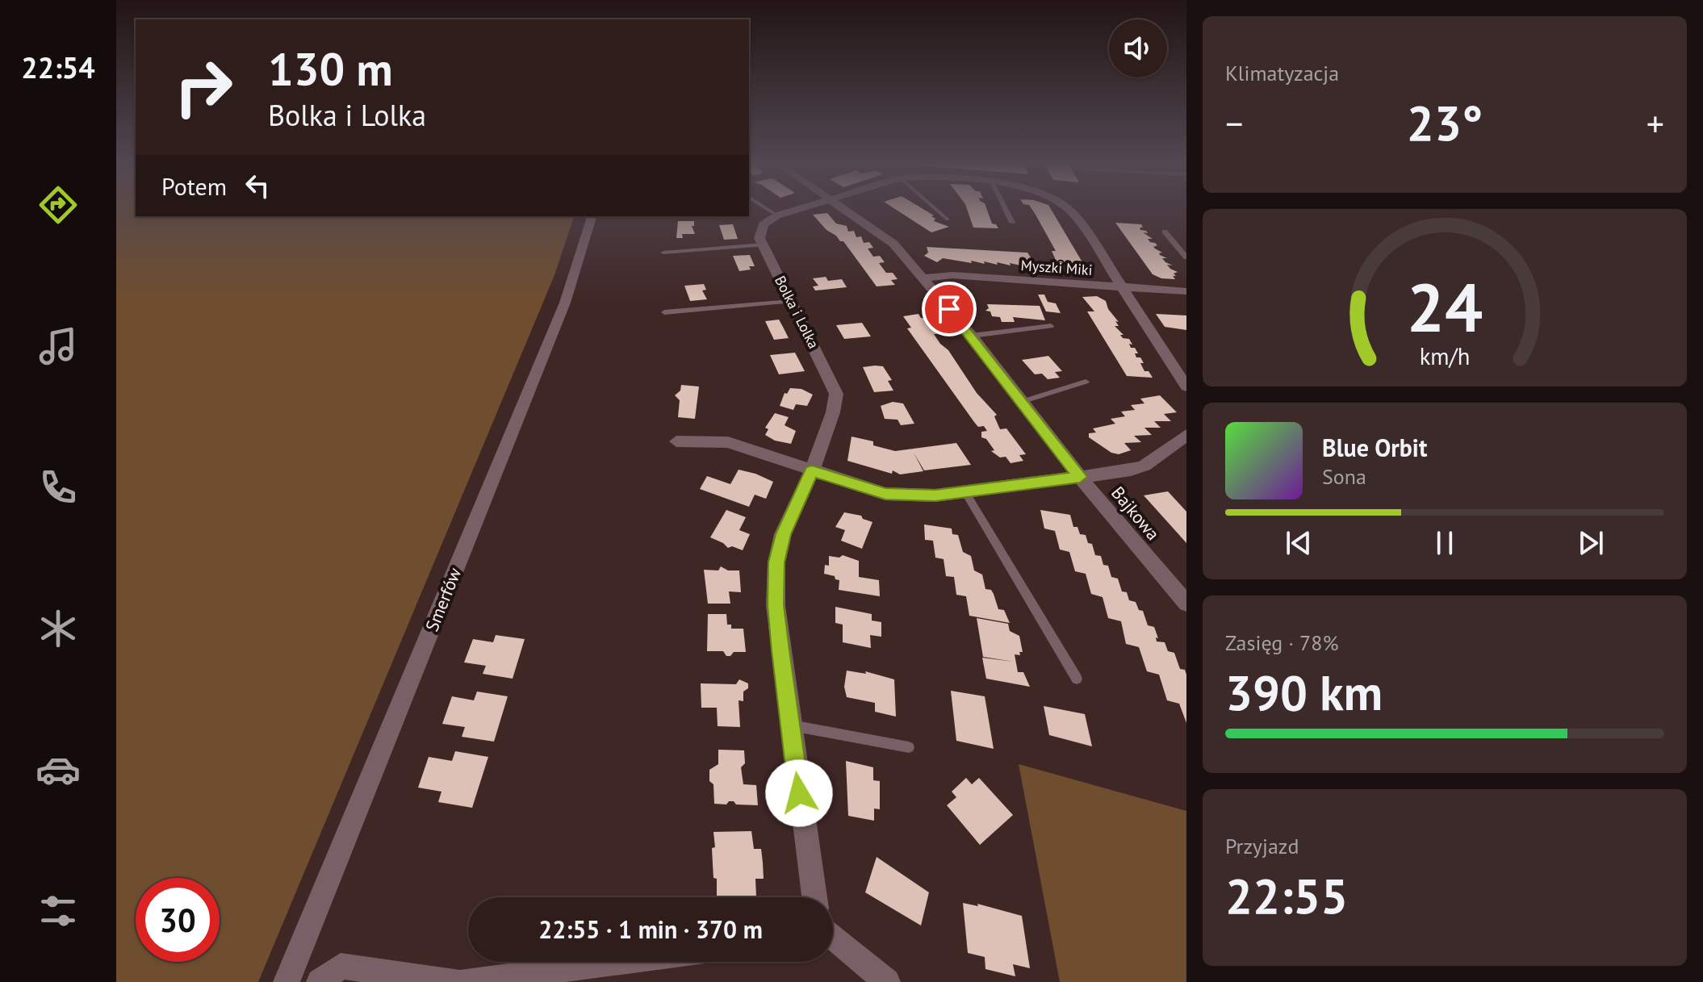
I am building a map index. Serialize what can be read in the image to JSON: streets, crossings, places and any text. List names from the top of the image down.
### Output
{
  "streets": {
    "street": [
      "Myszki Miki",
      "Bolka i Lolka",
      "Bajkowa",
      "Smerfów"
    ]
  },
  "crossings": [
    ["Myszki Miki", "Bajkowa"]
  ],
  "page": {
    "tabs": "22:54",
    "tile": [
      "Klimatyzacja",
      ["Zasięg · 78%", "390 km"],
      ["Przyjazd", "22:55"]
    ],
    "turn": ["130 m", "Bolka i Lolka"],
    "heat": ["−", "23°", "+"],
    "then": "Potem",
    "song": ["Blue Orbit", "Sona"],
    "limit": "30",
    "trip": "22:55 · 1 min · 370 m",
    "gauge": ["24", "km/h"]
  }
}
